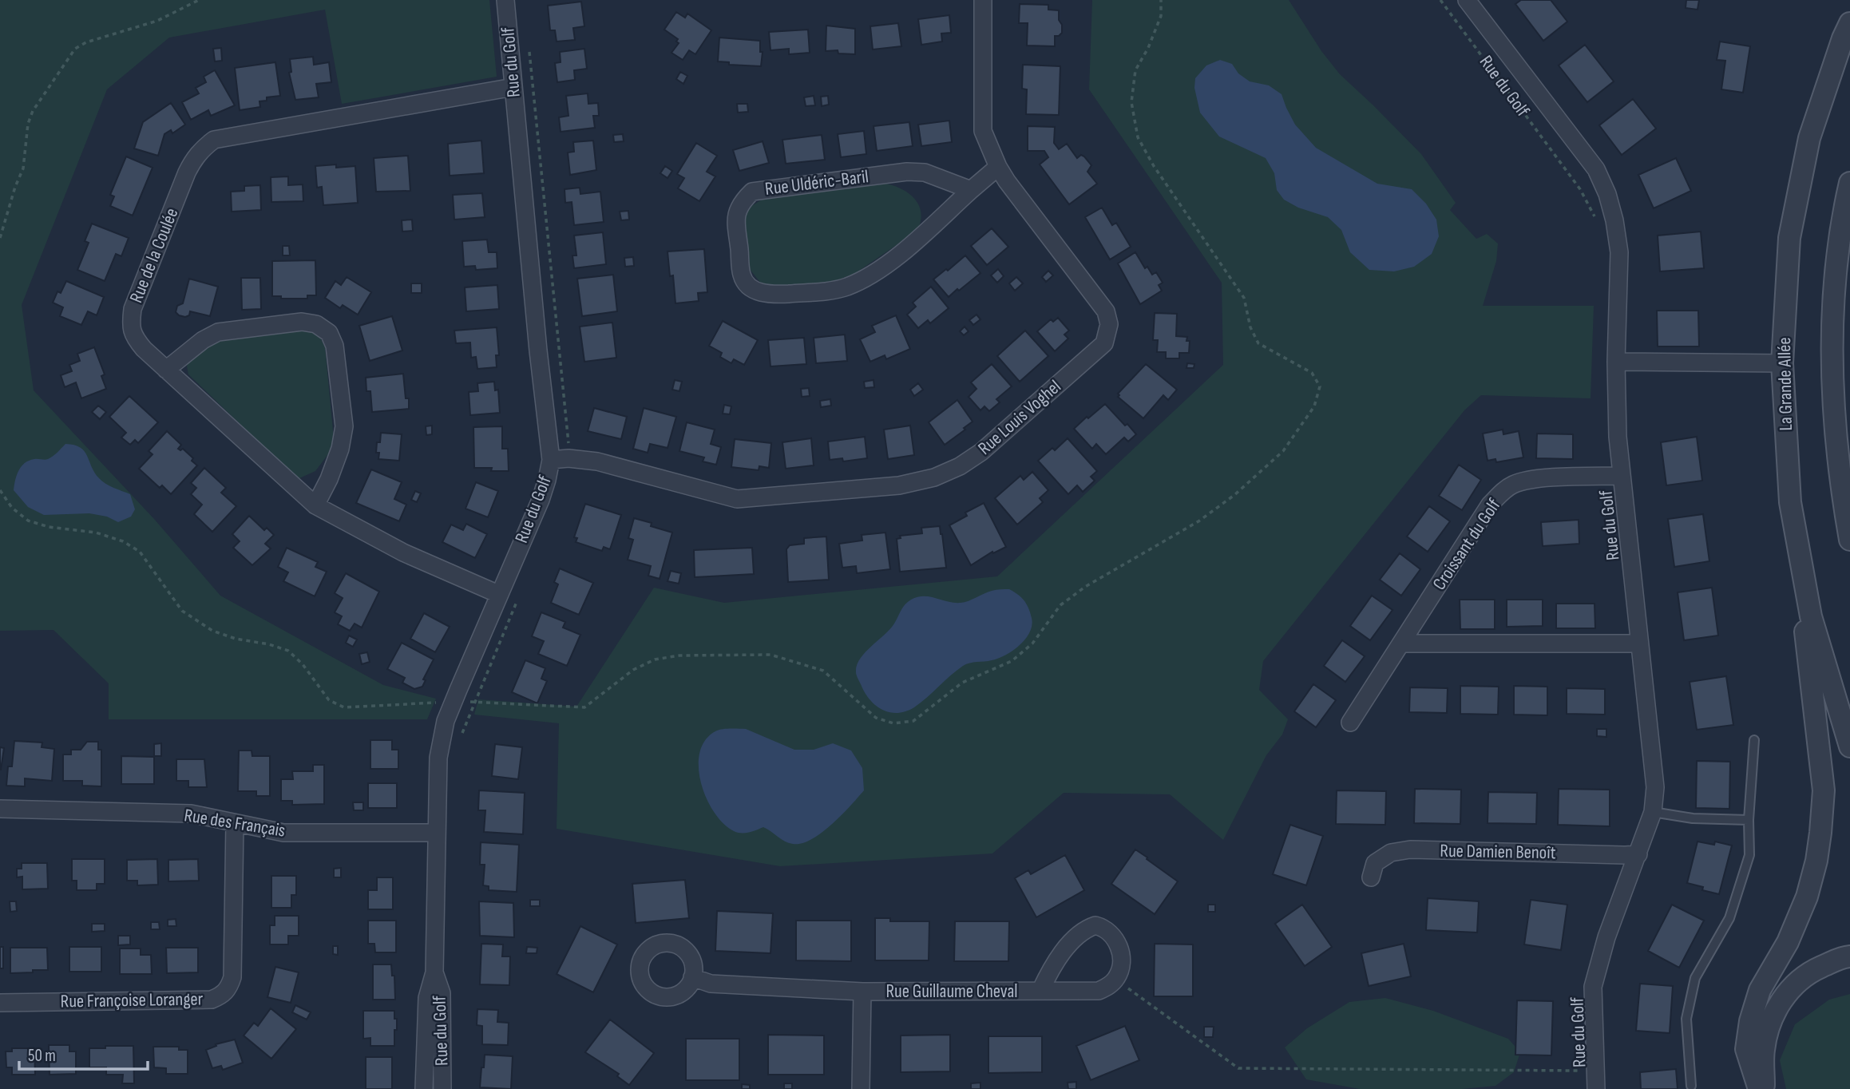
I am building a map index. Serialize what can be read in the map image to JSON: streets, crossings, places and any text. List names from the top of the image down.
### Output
{
  "streets": {
    "street": [
      "Rue du Golf",
      "Rue Uldéric-Baril",
      "Rue de la Coulée",
      "La Grande Allée",
      "Rue Louis Voghel",
      "Croissant du Golf",
      "Rue des Français",
      "Rue Damien Benoît",
      "Rue Guillaume Cheval",
      "Rue Françoise Loranger"
    ]
  },
  "crossings": [
    ["Rue du Golf", "Rue de la Coulée"],
    ["Rue du Golf", "Rue Louis Voghel"],
    ["Rue du Golf", "Croissant du Golf"],
    ["Rue du Golf", "Rue des Français"],
    ["Rue du Golf", "Rue Damien Benoît"],
    ["Rue Uldéric-Baril", "Rue Louis Voghel"],
    ["Rue des Français", "Rue Françoise Loranger"]
  ],
  "scale_bar": "50 m"
}
